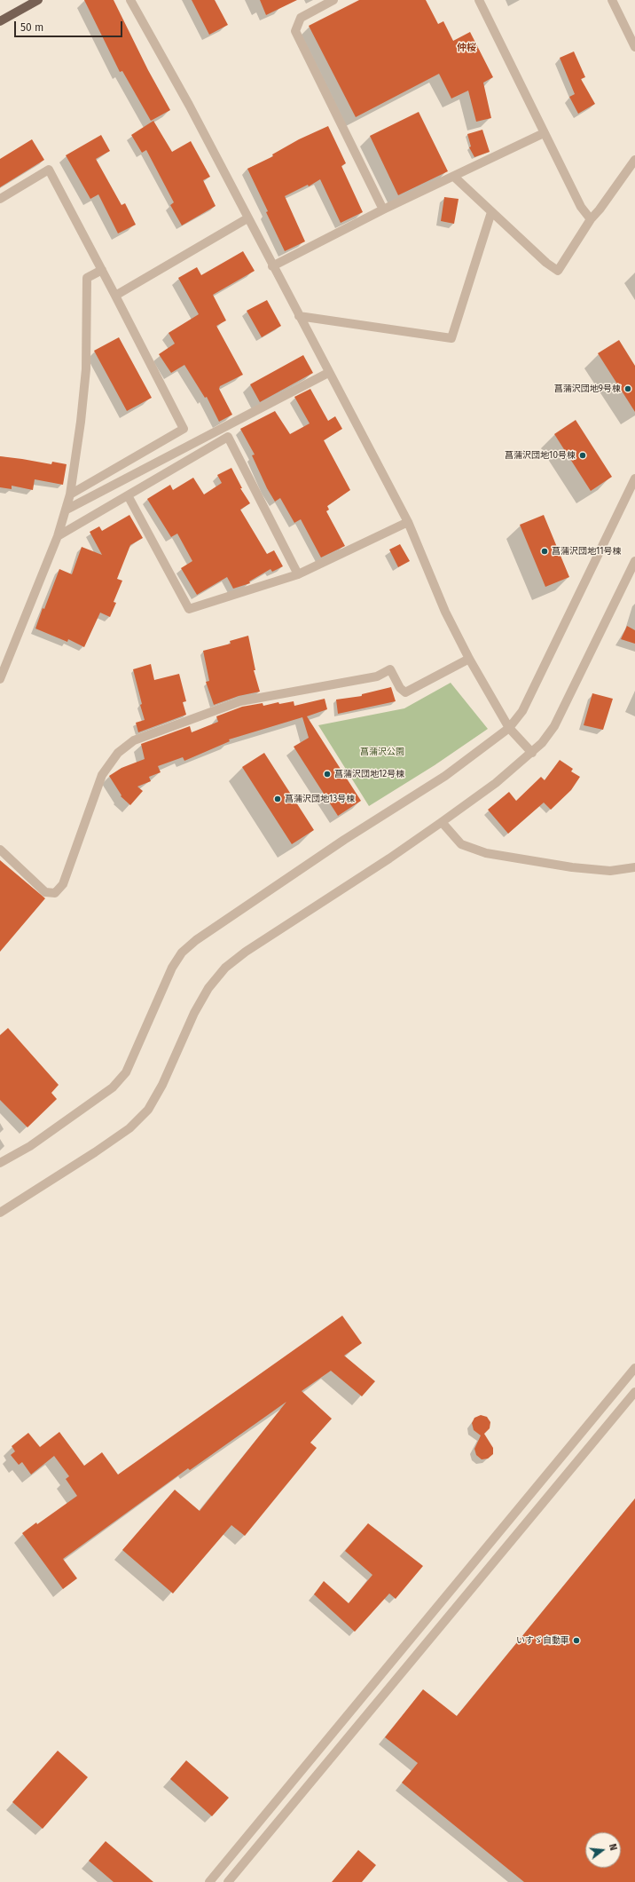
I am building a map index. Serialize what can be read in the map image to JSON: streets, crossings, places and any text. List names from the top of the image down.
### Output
{
  "districts": ["仲桜"],
  "parks": ["菖蒲沢公園"],
  "places": [
    "菖蒲沢団地9号棟",
    "菖蒲沢団地10号棟",
    "菖蒲沢団地11号棟",
    "菖蒲沢団地12号棟",
    "菖蒲沢団地13号棟",
    "いすゞ自動車"
  ],
  "scale_bar": "50 m",
  "north": "right"
}
